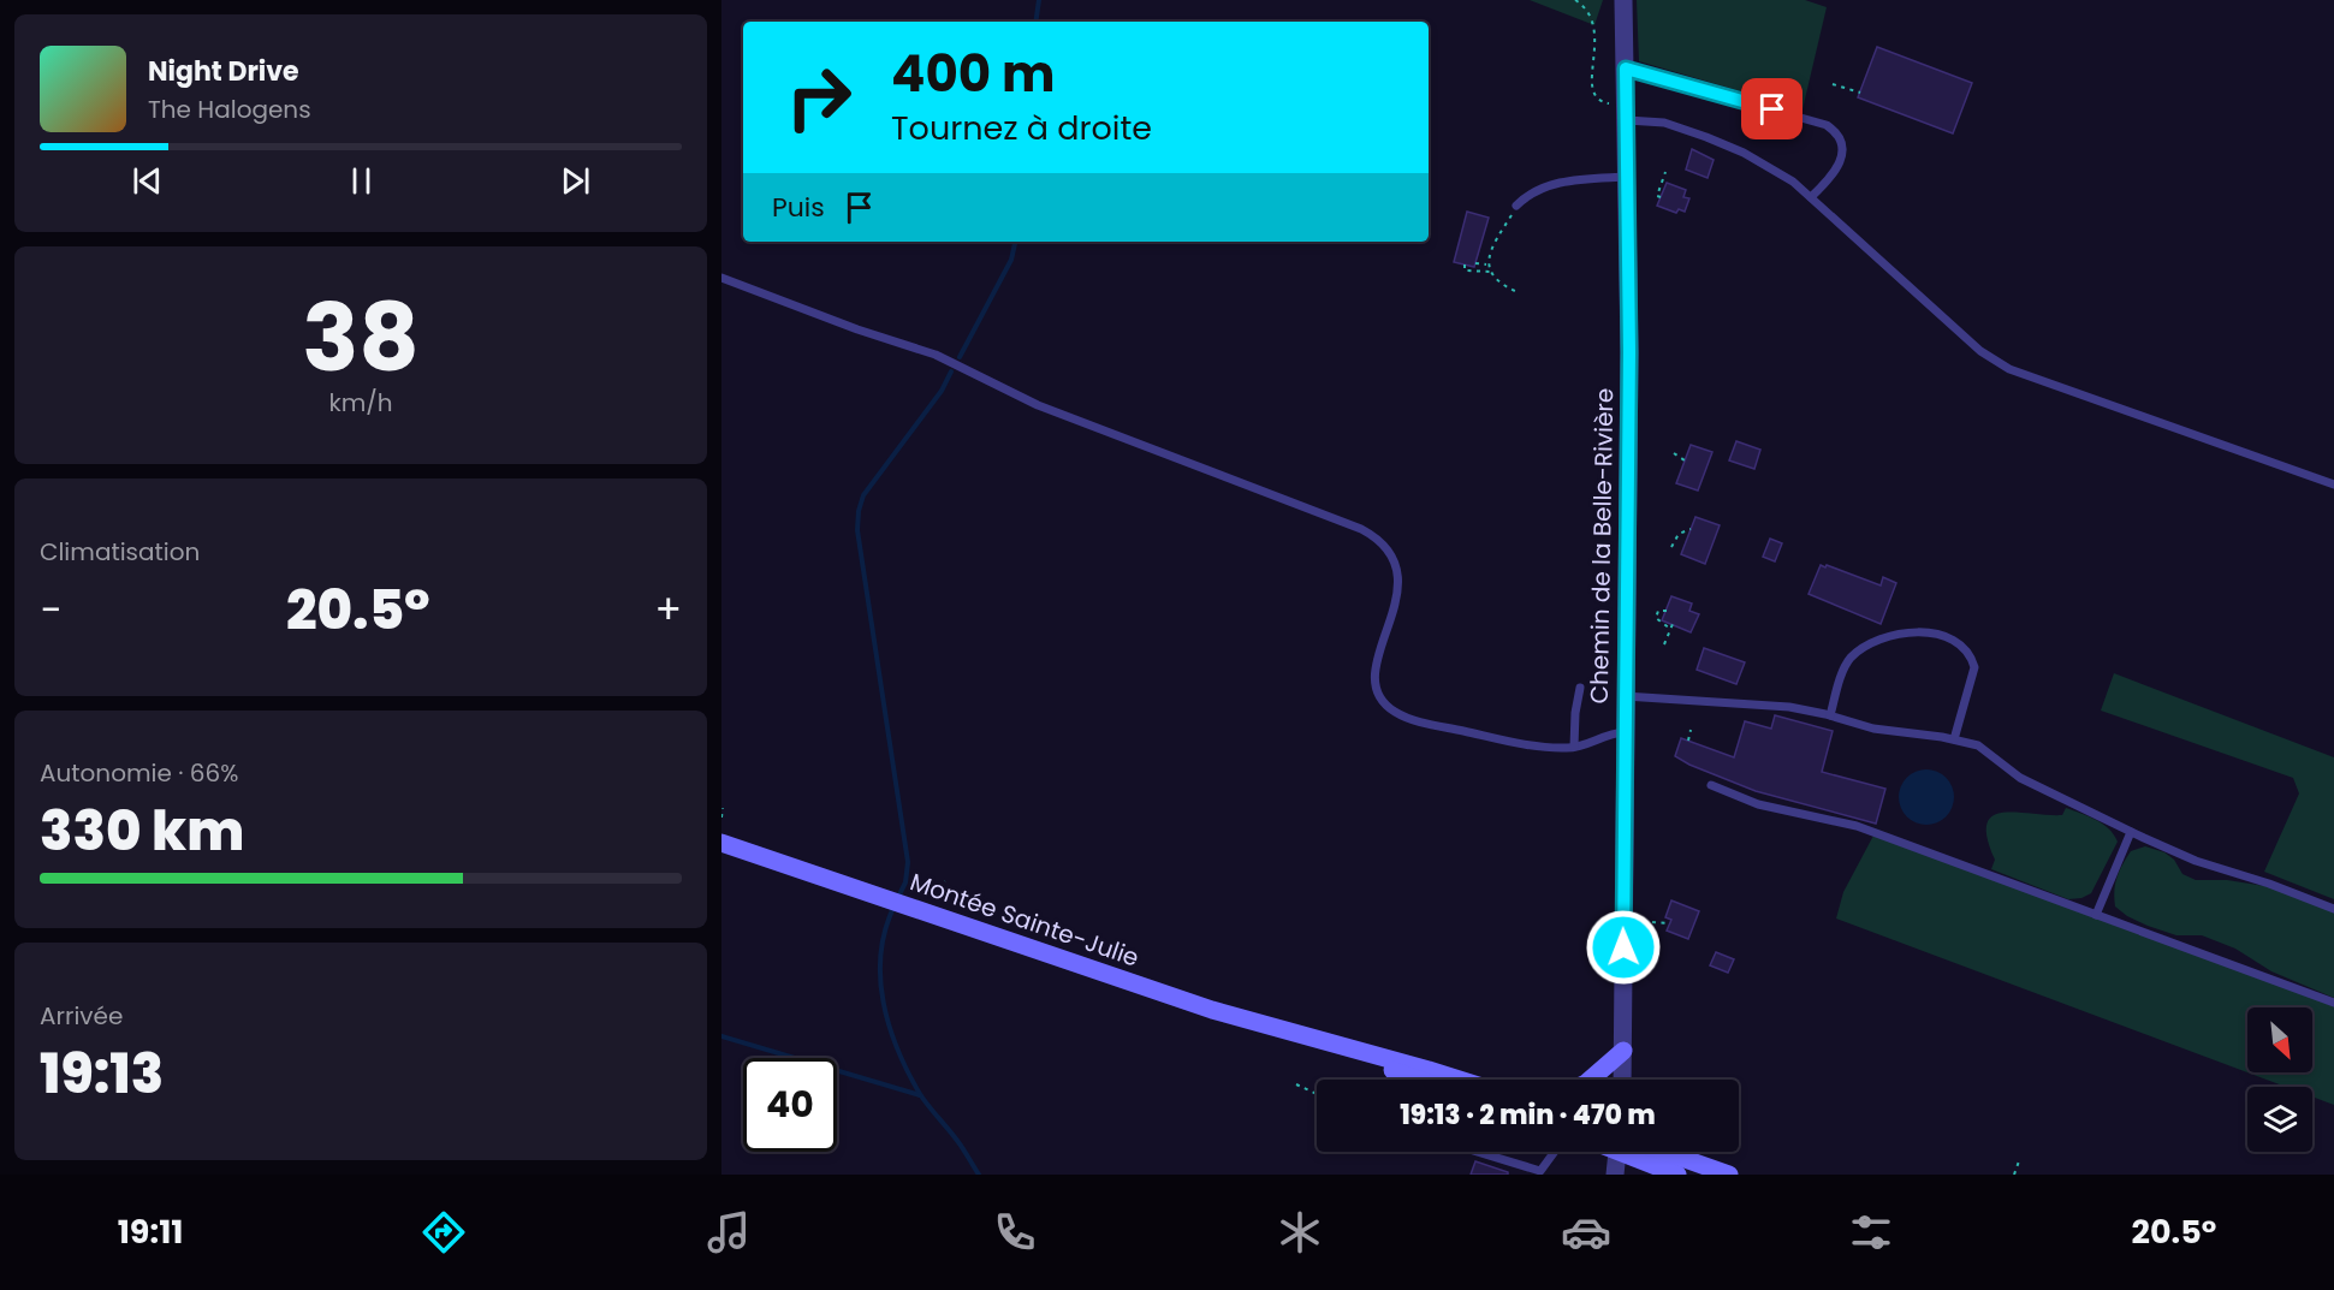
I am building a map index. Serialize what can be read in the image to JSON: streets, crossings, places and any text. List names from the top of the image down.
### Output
{
  "streets": {
    "main road": ["Montée Sainte-Julie"],
    "street": ["Chemin de la Belle-Rivière"]
  },
  "north": "bottom right",
  "page": {
    "turn": ["400 m", "Tournez à droite"],
    "song": ["Night Drive", "The Halogens"],
    "then": "Puis",
    "tile": [
      ["38", "km/h"],
      "Climatisation",
      ["Autonomie · 66%", "330 km"],
      ["Arrivée", "19:13"]
    ],
    "heat": ["−", "20.5°", "+"],
    "limit": "40",
    "trip": "19:13 · 2 min · 470 m",
    "tabs": ["19:11", "20.5°"]
  }
}
